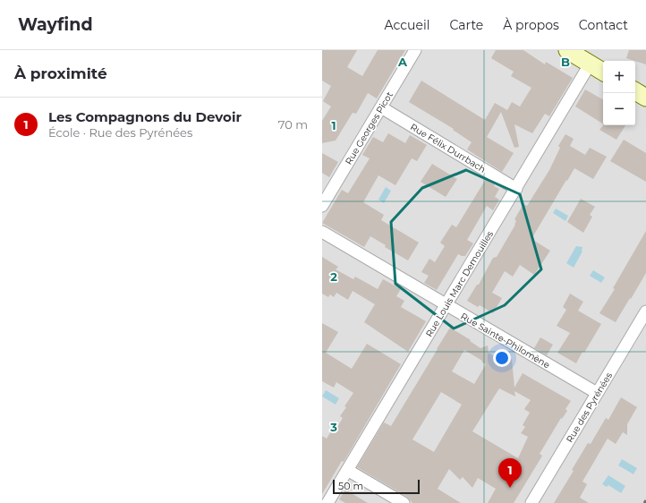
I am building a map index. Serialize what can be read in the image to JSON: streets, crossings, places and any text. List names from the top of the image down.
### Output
{
  "streets": {
    "street": [
      "Rue Georges Picot",
      "Rue Félix Durrbach",
      "Rue Louis Marc Demouilles",
      "Rue Sainte-Philomène",
      "Rue des Pyrénées"
    ]
  },
  "crossings": [
    ["Rue Georges Picot", "Rue Félix Durrbach"],
    ["Rue Félix Durrbach", "Rue Louis Marc Demouilles"],
    ["Rue Louis Marc Demouilles", "Rue Sainte-Philomène"],
    ["Rue Sainte-Philomène", "Rue des Pyrénées"]
  ],
  "scale_bar": "50 m",
  "page": {
    "header": "Wayfind",
    "nav": [
      "Accueil",
      "Carte",
      "À propos",
      "Contact"
    ],
    "heading": "À proximité",
    "map_buttons": ["+", "−"],
    "list": [
      {
        "mark": "1",
        "name": "Les Compagnons du Devoir",
        "note": "École · Rue des Pyrénées",
        "value": "70 m"
      }
    ],
    "pins": "1",
    "scale": "50 m"
  },
  "grid": {
    "columns": ["A", "B"],
    "rows": ["1", "2", "3"]
  }
}
